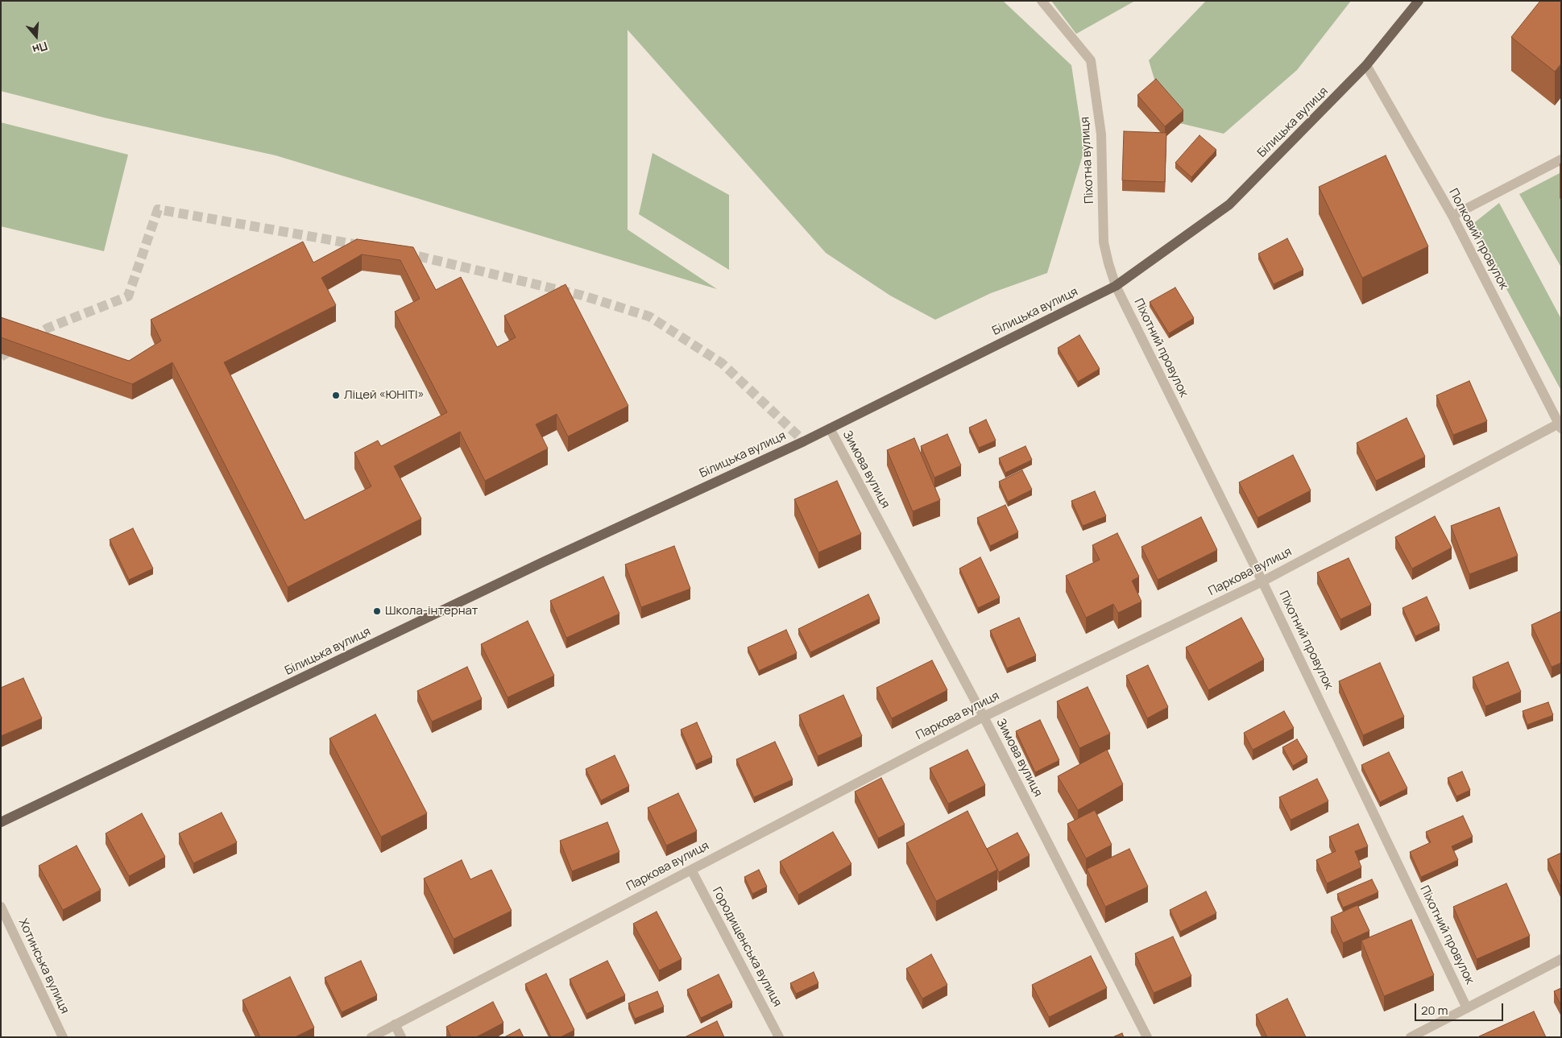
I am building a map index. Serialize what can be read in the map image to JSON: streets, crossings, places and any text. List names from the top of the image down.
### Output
{
  "streets": {
    "main road": ["Білицька вулиця"],
    "street": [
      "Піхотна вулиця",
      "Полковий провулок",
      "Піхотний провулок",
      "Зимова вулиця",
      "Паркова вулиця",
      "Городищенська вулиця",
      "Хотинська вулиця"
    ]
  },
  "crossings": [
    ["Білицька вулиця", "Піхотна вулиця"],
    ["Білицька вулиця", "Полковий провулок"],
    ["Білицька вулиця", "Піхотний провулок"],
    ["Білицька вулиця", "Зимова вулиця"],
    ["Піхотна вулиця", "Піхотний провулок"],
    ["Полковий провулок", "Паркова вулиця"],
    ["Піхотний провулок", "Паркова вулиця"],
    ["Зимова вулиця", "Паркова вулиця"],
    ["Паркова вулиця", "Городищенська вулиця"]
  ],
  "places": ["Ліцей «ЮНІТІ»", "Школа-інтернат"],
  "scale_bar": "20 m",
  "north": "bottom"
}
